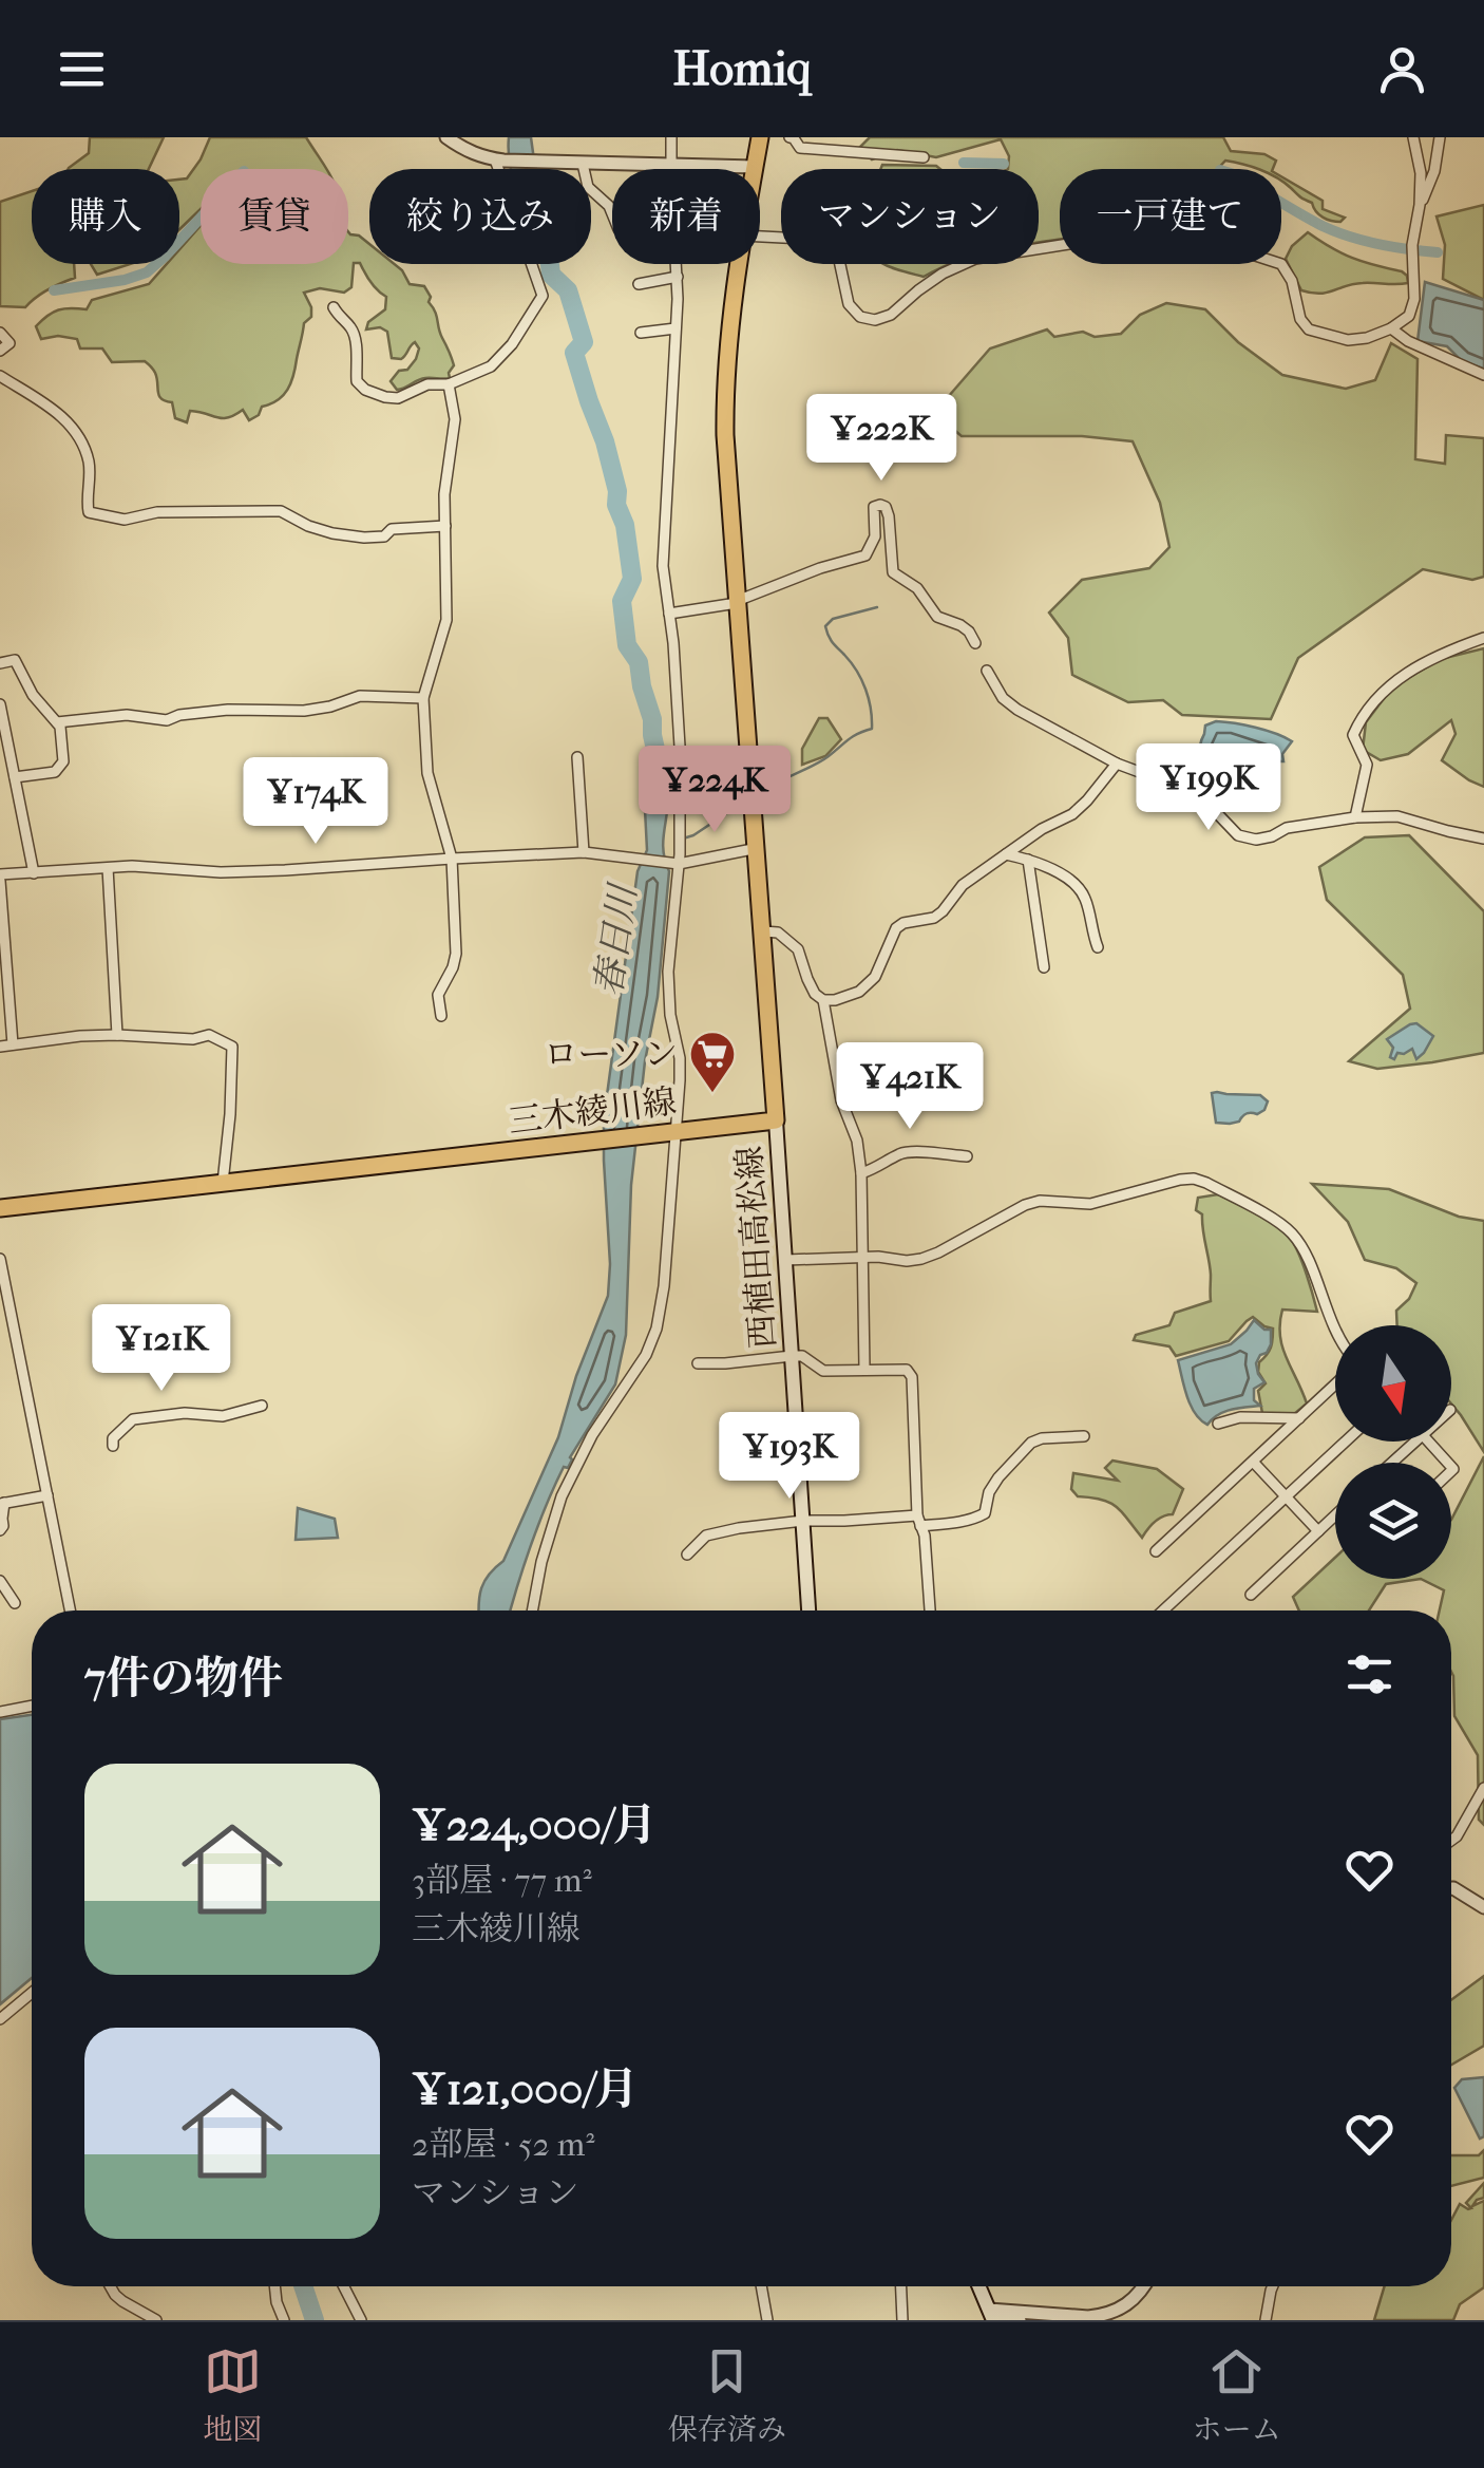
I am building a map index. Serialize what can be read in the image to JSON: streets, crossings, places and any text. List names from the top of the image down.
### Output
{
  "streets": {
    "main road": ["三木綾川線", "西植田高松線"]
  },
  "crossings": [
    ["三木綾川線", "西植田高松線"]
  ],
  "water": ["春日川"],
  "places": {
    "supermarket": ["ローソン"]
  },
  "north": "bottom",
  "page": {
    "header": "Homiq",
    "chip": [
      "購入",
      "賃貸",
      "絞り込み",
      "新着",
      "マンション",
      "一戸建て"
    ],
    "price": [
      "¥222K",
      "¥199K",
      "¥224K",
      "¥174K",
      "¥421K",
      "¥121K",
      "¥193K"
    ],
    "heading": "7件の物件",
    "list": [
      {
        "name": "¥224,000/月",
        "note": "3部屋 · 77 m² · 三木綾川線"
      },
      {
        "name": "¥121,000/月",
        "note": "2部屋 · 52 m² · マンション"
      }
    ],
    "tabs": ["地図", "保存済み", "ホーム"]
  }
}
